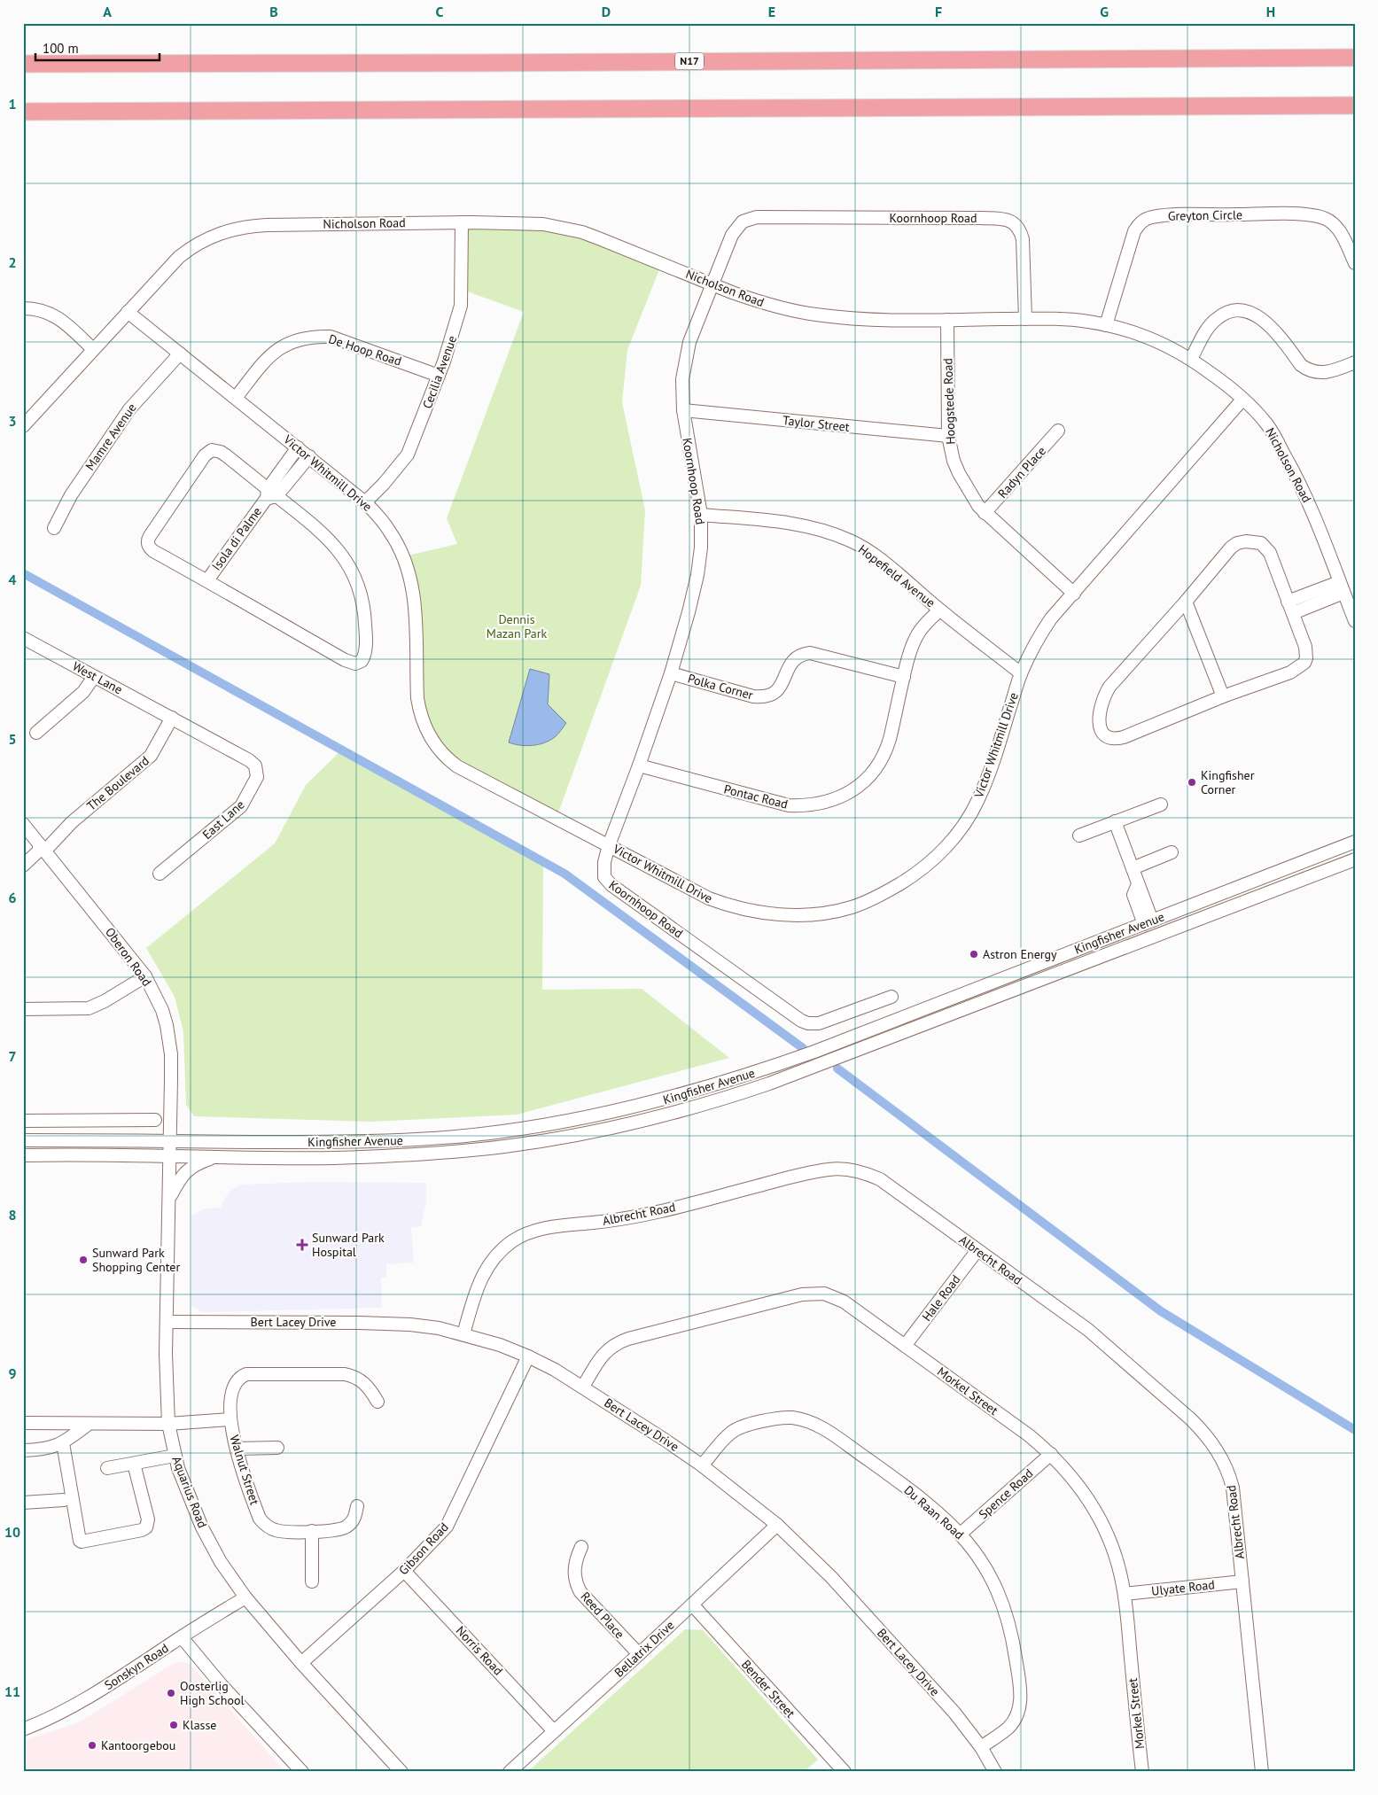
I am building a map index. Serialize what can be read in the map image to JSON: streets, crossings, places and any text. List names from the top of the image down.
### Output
{
  "streets": {
    "highway": ["N17"],
    "street": [
      "Greyton Circle",
      "Koornhoop Road",
      "Nicholson Road",
      "De Hoop Road",
      "Cecilia Avenue",
      "Hoogstede Road",
      "Taylor Street",
      "Mamre Avenue",
      "Radyn Place",
      "Victor Whitmill Drive",
      "Isola di Palme",
      "Hopefield Avenue",
      "West Lane",
      "Polka Corner",
      "The Boulevard",
      "Pontac Road",
      "East Lane",
      "Kingfisher Avenue",
      "Oberon Road",
      "Albrecht Road",
      "Hale Road",
      "Bert Lacey Drive",
      "Morkel Street",
      "Walnut Street",
      "Aquarius Road",
      "Spence Road",
      "Du Raan Road",
      "Gibson Road",
      "Ulyate Road",
      "Reed Place",
      "Bellatrix Drive",
      "Norris Road",
      "Sonskyn Road",
      "Bender Street"
    ]
  },
  "crossings": [
    ["Greyton Circle", "Nicholson Road"],
    ["Koornhoop Road", "Nicholson Road"],
    ["Koornhoop Road", "Taylor Street"],
    ["Koornhoop Road", "Victor Whitmill Drive"],
    ["Koornhoop Road", "Hopefield Avenue"],
    ["Koornhoop Road", "Polka Corner"],
    ["Koornhoop Road", "Pontac Road"],
    ["Nicholson Road", "Cecilia Avenue"],
    ["Nicholson Road", "Hoogstede Road"],
    ["Nicholson Road", "Victor Whitmill Drive"],
    ["De Hoop Road", "Cecilia Avenue"],
    ["De Hoop Road", "Victor Whitmill Drive"],
    ["Cecilia Avenue", "Victor Whitmill Drive"],
    ["Hoogstede Road", "Taylor Street"],
    ["Hoogstede Road", "Radyn Place"],
    ["Hoogstede Road", "Victor Whitmill Drive"],
    ["Mamre Avenue", "Victor Whitmill Drive"],
    ["Victor Whitmill Drive", "Isola di Palme"],
    ["Victor Whitmill Drive", "Hopefield Avenue"],
    ["Hopefield Avenue", "Pontac Road"],
    ["West Lane", "The Boulevard"],
    ["West Lane", "East Lane"],
    ["Polka Corner", "Pontac Road"],
    ["The Boulevard", "East Lane"],
    ["The Boulevard", "Oberon Road"],
    ["Kingfisher Avenue", "Oberon Road"],
    ["Kingfisher Avenue", "Aquarius Road"],
    ["Oberon Road", "Aquarius Road"],
    ["Albrecht Road", "Hale Road"],
    ["Albrecht Road", "Bert Lacey Drive"],
    ["Albrecht Road", "Ulyate Road"],
    ["Hale Road", "Morkel Street"],
    ["Bert Lacey Drive", "Morkel Street"],
    ["Bert Lacey Drive", "Aquarius Road"],
    ["Bert Lacey Drive", "Du Raan Road"],
    ["Bert Lacey Drive", "Gibson Road"],
    ["Bert Lacey Drive", "Bellatrix Drive"],
    ["Morkel Street", "Spence Road"],
    ["Morkel Street", "Ulyate Road"],
    ["Aquarius Road", "Gibson Road"],
    ["Aquarius Road", "Sonskyn Road"],
    ["Spence Road", "Du Raan Road"],
    ["Gibson Road", "Norris Road"],
    ["Reed Place", "Bellatrix Drive"],
    ["Bellatrix Drive", "Norris Road"],
    ["Bellatrix Drive", "Bender Street"]
  ],
  "parks": ["Dennis Mazan Park"],
  "places": {
    "other": [
      "Kingfisher Corner",
      "Astron Energy",
      "Sunward Park Shopping Center",
      "Oosterlig High School",
      "Klasse",
      "Kantoorgebou"
    ],
    "health": ["Sunward Park Hospital"]
  },
  "scale_bar": "100 m",
  "grid": {
    "columns": [
      "A",
      "B",
      "C",
      "D",
      "E",
      "F",
      "G",
      "H"
    ],
    "rows": [
      "1",
      "2",
      "3",
      "4",
      "5",
      "6",
      "7",
      "8",
      "9",
      "10",
      "11"
    ]
  }
}
